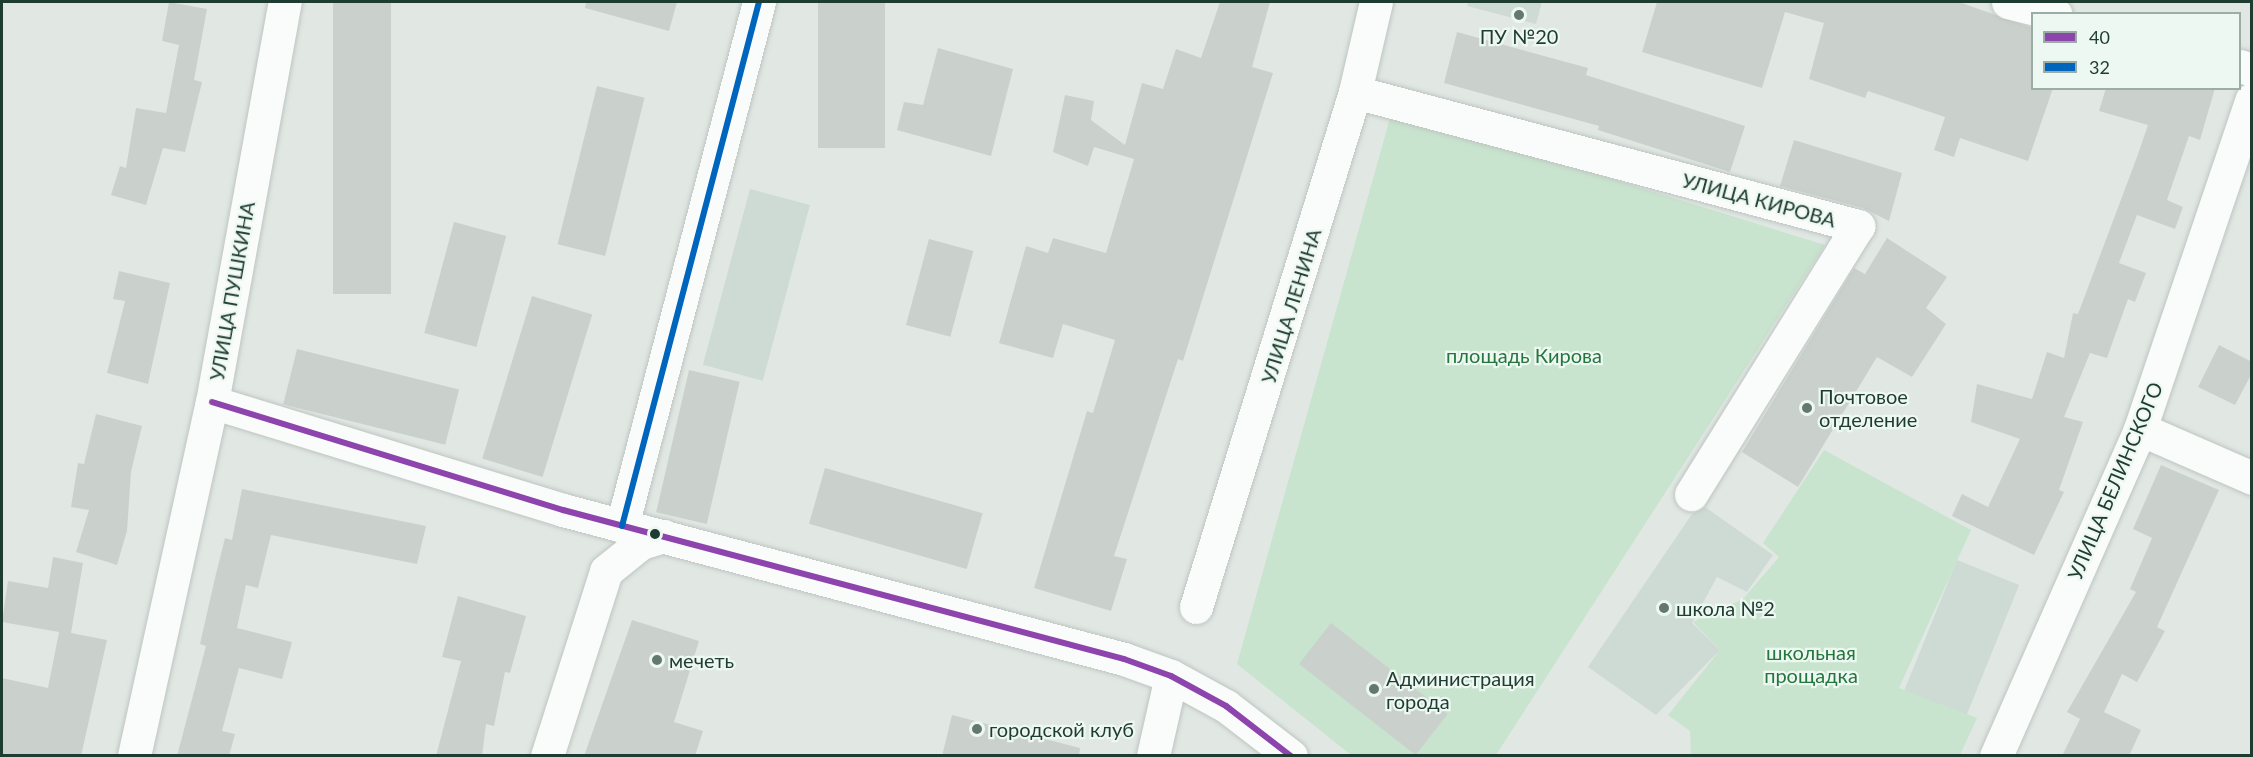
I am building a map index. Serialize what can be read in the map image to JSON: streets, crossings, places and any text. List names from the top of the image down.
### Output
{
  "streets": {
    "street": [
      "УЛИЦА КИРОВА",
      "УЛИЦА ПУШКИНА",
      "УЛИЦА ЛЕНИНА",
      "УЛИЦА БЕЛИНСКОГО"
    ]
  },
  "crossings": [
    ["УЛИЦА КИРОВА", "УЛИЦА ЛЕНИНА"]
  ],
  "parks": ["площадь Кирова", "школьная прощадка"],
  "places": [
    "ПУ №20",
    "Почтовое отделение",
    "школа №2",
    "мечеть",
    "Администрация города",
    "городской клуб"
  ],
  "lines": ["transit line 32", "transit line 40"],
  "legend": ["40", "32"]
}
